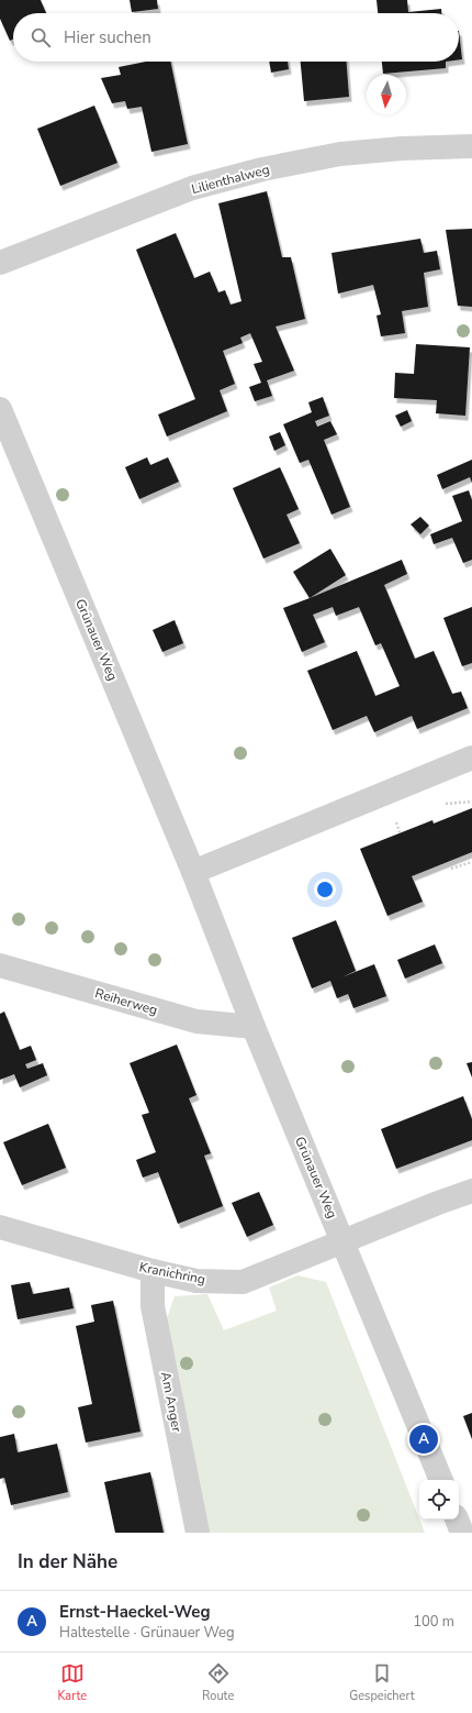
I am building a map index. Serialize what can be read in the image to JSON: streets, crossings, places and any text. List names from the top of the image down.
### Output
{
  "streets": {
    "street": [
      "Lilienthalweg",
      "Grünauer Weg",
      "Reiherweg",
      "Kranichring",
      "Am Anger"
    ]
  },
  "crossings": [
    ["Grünauer Weg", "Reiherweg"],
    ["Grünauer Weg", "Kranichring"],
    ["Kranichring", "Am Anger"]
  ],
  "north": "bottom",
  "page": {
    "search": "Hier suchen",
    "pins": "A",
    "heading": "In der Nähe",
    "list": [
      {
        "mark": "A",
        "name": "Ernst-Haeckel-Weg",
        "note": "Haltestelle · Grünauer Weg",
        "value": "100 m"
      }
    ],
    "nav": ["Karte", "Route", "Gespeichert"]
  }
}
